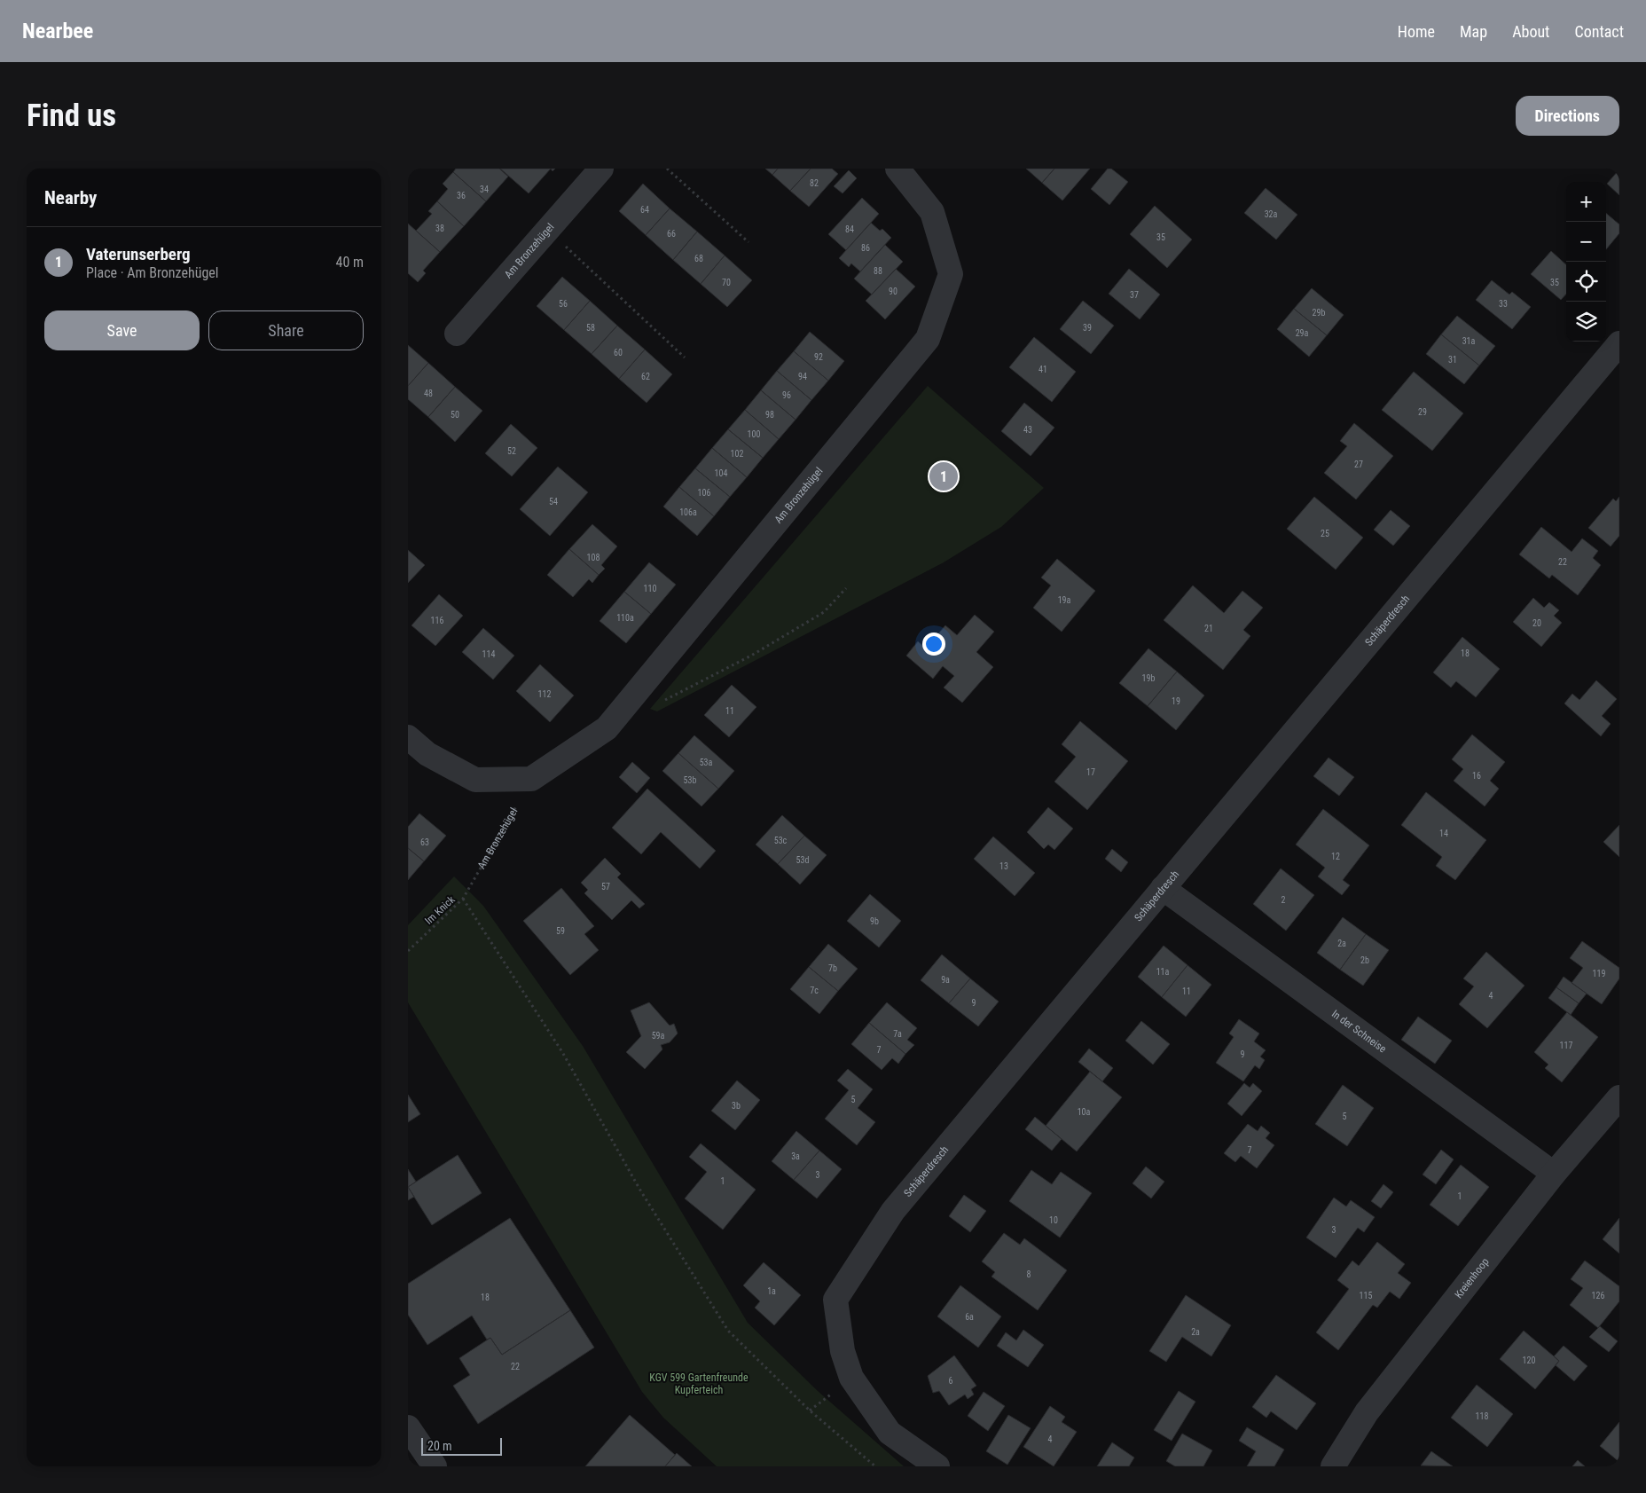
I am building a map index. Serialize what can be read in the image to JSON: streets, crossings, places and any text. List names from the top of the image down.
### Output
{
  "streets": {
    "street": [
      "Am Bronzehügel",
      "Schäperdresch",
      "In der Schneise",
      "Kreienhoop"
    ],
    "path": ["Im Knick"]
  },
  "crossings": [
    ["Am Bronzehügel", "Im Knick"],
    ["Schäperdresch", "In der Schneise"],
    ["In der Schneise", "Kreienhoop"]
  ],
  "parks": ["KGV 599 Gartenfreunde Kupferteich"],
  "house_numbers": [
    "82",
    "34",
    "36",
    "64",
    "32a",
    "38",
    "84",
    "66",
    "35",
    "86",
    "68",
    "88",
    "70",
    "35",
    "90",
    "37",
    "56",
    "33",
    "29b",
    "58",
    "39",
    "29a",
    "31a",
    "60",
    "92",
    "31",
    "41",
    "62",
    "94",
    "48",
    "96",
    "29",
    "50",
    "98",
    "43",
    "100",
    "52",
    "102",
    "27",
    "104",
    "106",
    "54",
    "106a",
    "25",
    "108",
    "22",
    "110",
    "19a",
    "110a",
    "116",
    "20",
    "21",
    "18",
    "114",
    "19b",
    "112",
    "19",
    "11",
    "53a",
    "17",
    "16",
    "53b",
    "14",
    "53c",
    "63",
    "12",
    "53d",
    "13",
    "57",
    "2",
    "9b",
    "59",
    "2a",
    "2b",
    "7b",
    "11a",
    "119",
    "9a",
    "7c",
    "11",
    "4",
    "9",
    "7a",
    "59a",
    "117",
    "7",
    "9",
    "5",
    "3b",
    "10a",
    "5",
    "7",
    "3a",
    "3",
    "1",
    "1",
    "10",
    "3",
    "8",
    "1a",
    "115",
    "126",
    "18",
    "6a",
    "2a",
    "120",
    "22",
    "6",
    "118",
    "4"
  ],
  "scale_bar": "20 m",
  "page": {
    "header": "Nearbee",
    "nav": [
      "Home",
      "Map",
      "About",
      "Contact"
    ],
    "buttons": [
      "Directions",
      ["Save", "Share"]
    ],
    "title": "Find us",
    "heading": "Nearby",
    "map_buttons": ["+", "−"],
    "list": [
      {
        "mark": "1",
        "name": "Vaterunserberg",
        "note": "Place · Am Bronzehügel",
        "value": "40 m"
      }
    ],
    "pins": "1",
    "scale": "20 m"
  }
}
